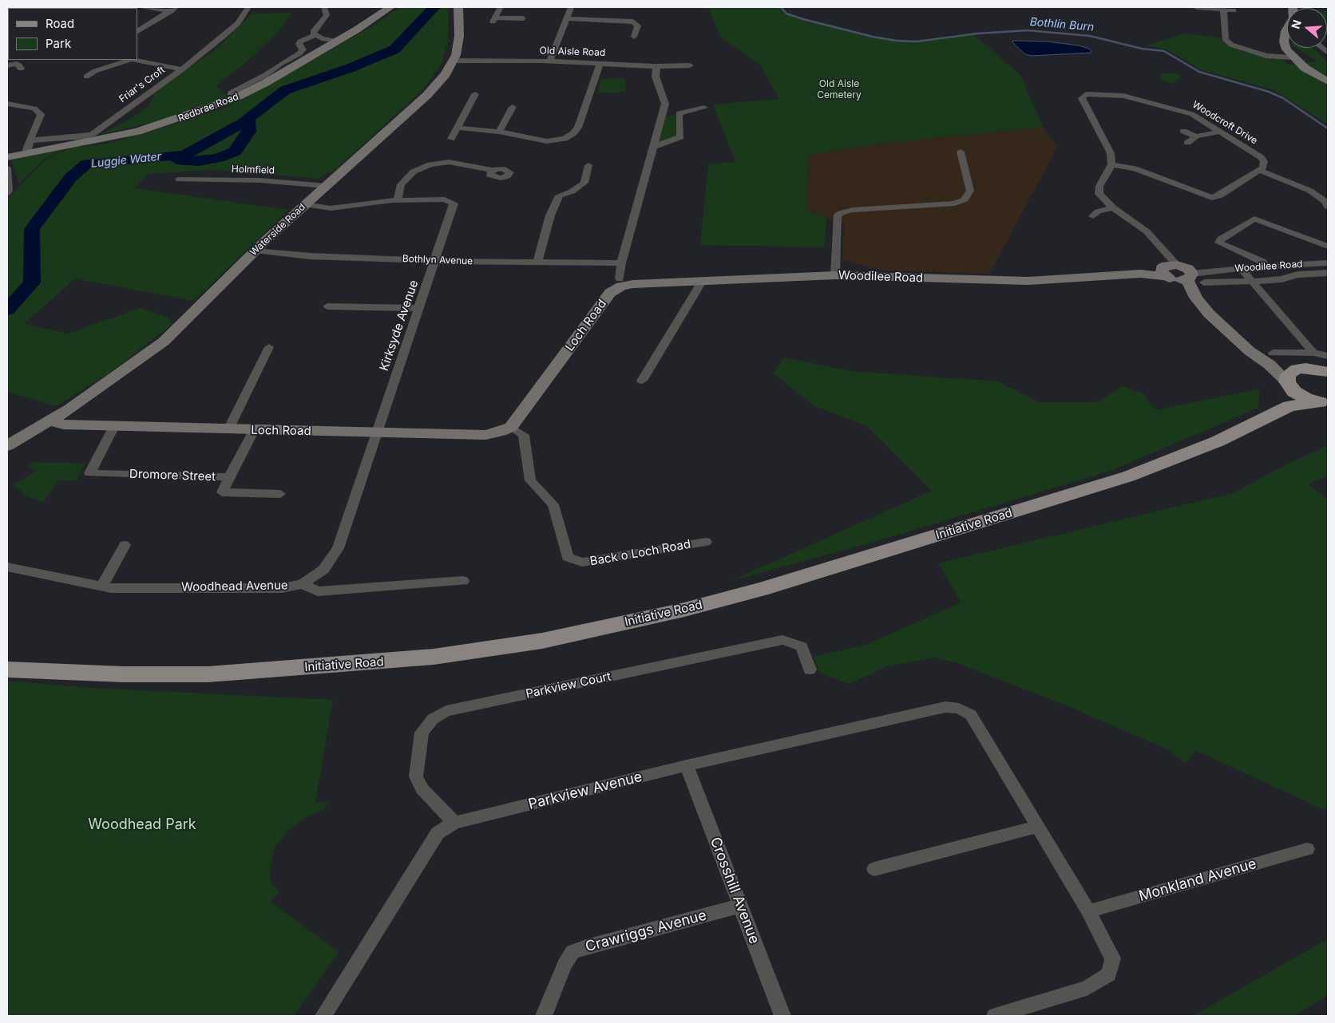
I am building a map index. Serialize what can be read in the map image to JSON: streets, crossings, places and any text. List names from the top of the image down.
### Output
{
  "streets": {
    "main road": ["Initiative Road"],
    "street": [
      "Old Aisle Road",
      "Friar's Croft",
      "Redbrae Road",
      "Woodcroft Drive",
      "Holmfield",
      "Waterside Road",
      "Bothlyn Avenue",
      "Woodilee Road",
      "Kirksyde Avenue",
      "Loch Road",
      "Dromore Street",
      "Back o Loch Road",
      "Woodhead Avenue",
      "Parkview Court",
      "Parkview Avenue",
      "Monkland Avenue",
      "Crosshill Avenue",
      "Crawriggs Avenue"
    ]
  },
  "crossings": [
    ["Old Aisle Road", "Waterside Road"],
    ["Holmfield", "Waterside Road"],
    ["Waterside Road", "Bothlyn Avenue"],
    ["Waterside Road", "Kirksyde Avenue"],
    ["Waterside Road", "Loch Road"],
    ["Bothlyn Avenue", "Kirksyde Avenue"],
    ["Woodilee Road", "Loch Road"],
    ["Kirksyde Avenue", "Loch Road"],
    ["Kirksyde Avenue", "Woodhead Avenue"],
    ["Loch Road", "Dromore Street"],
    ["Loch Road", "Back o Loch Road"],
    ["Parkview Court", "Parkview Avenue"],
    ["Parkview Avenue", "Crosshill Avenue"],
    ["Crosshill Avenue", "Crawriggs Avenue"]
  ],
  "water": ["Bothlin Burn", "Luggie Water"],
  "parks": ["Old Aisle Cemetery", "Woodhead Park"],
  "legend": ["Road", "Park"],
  "north": "left"
}
